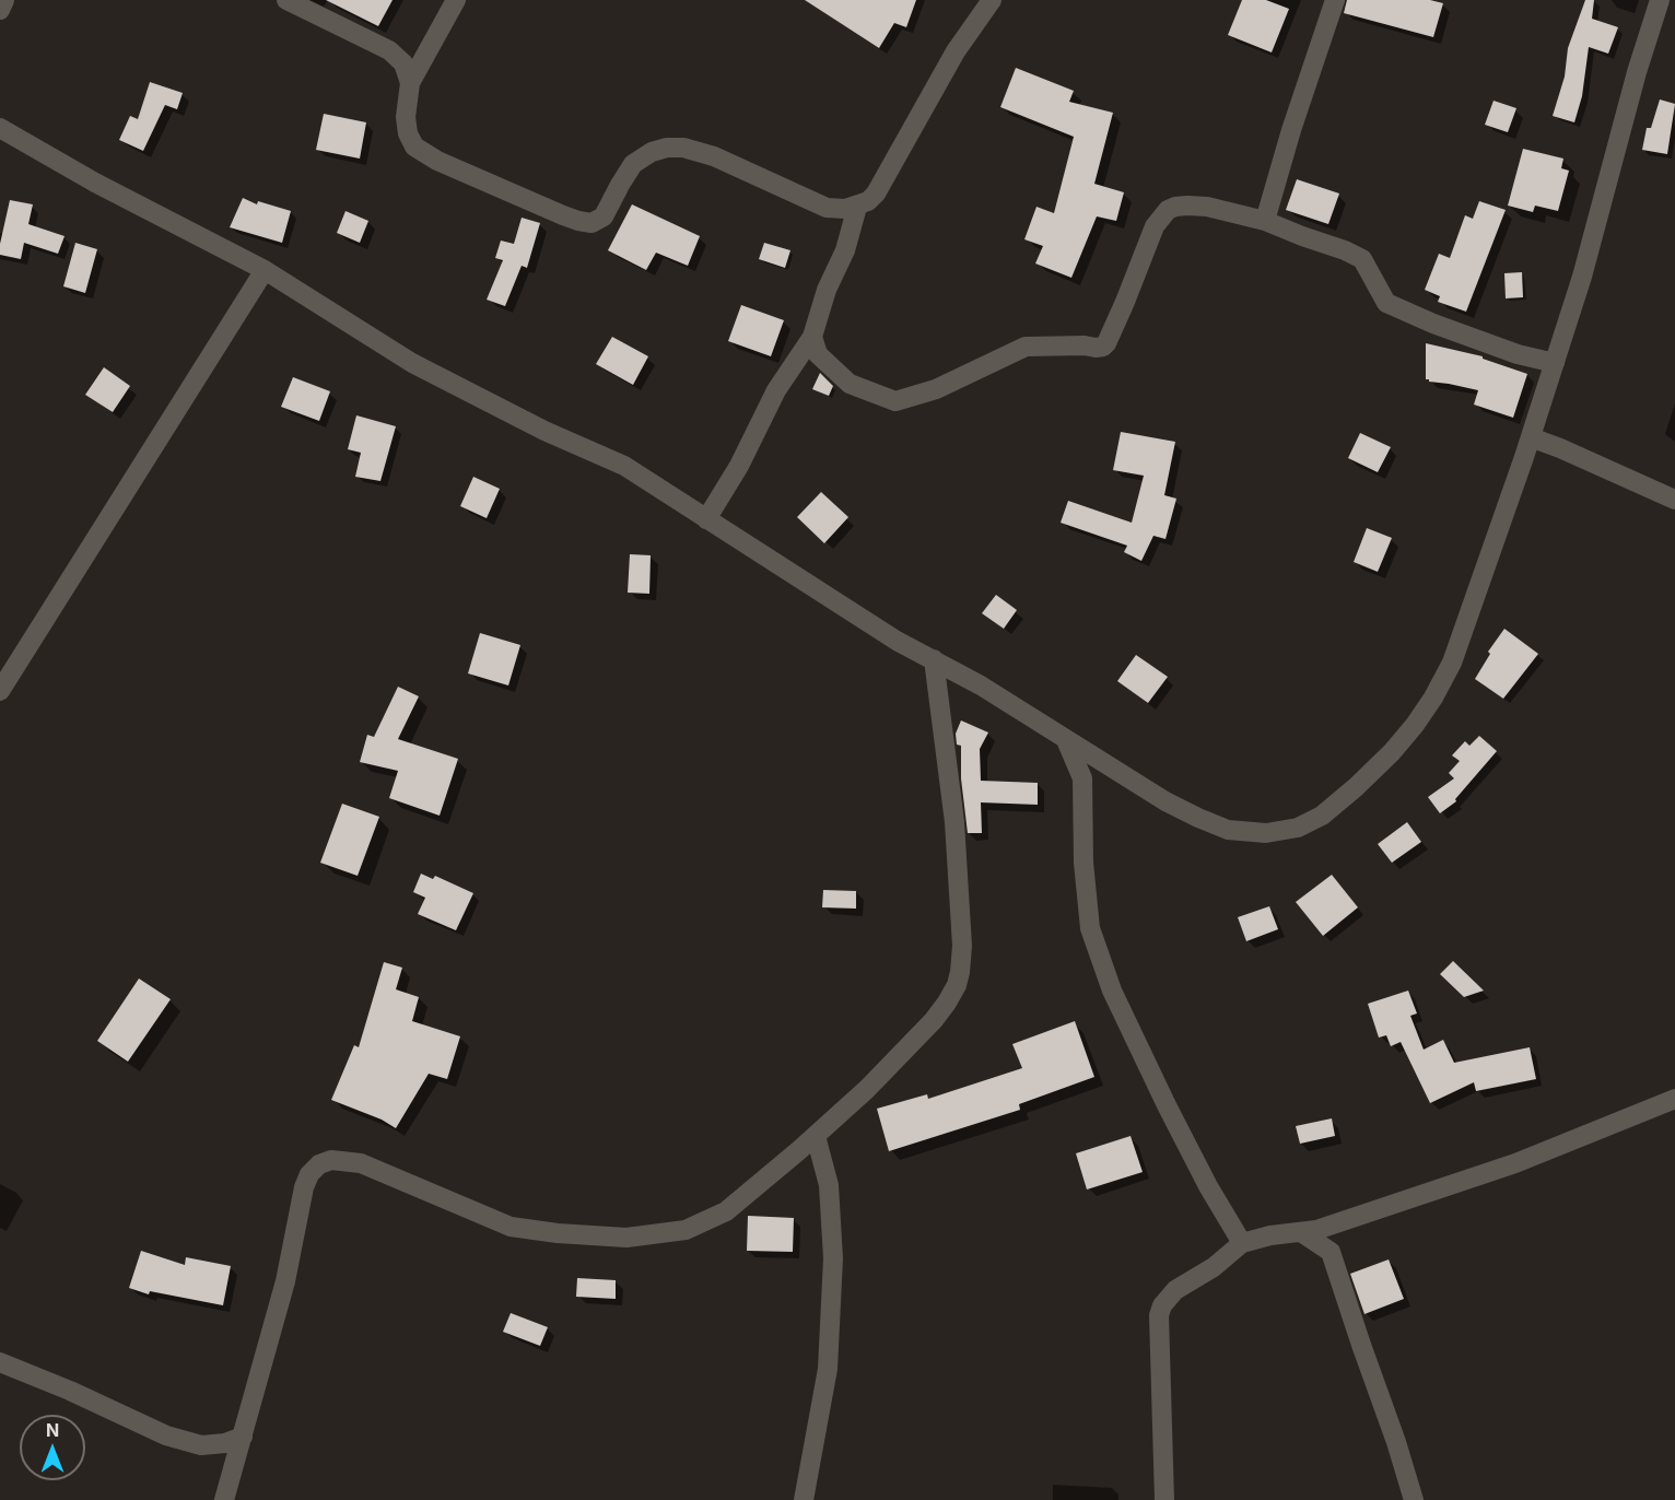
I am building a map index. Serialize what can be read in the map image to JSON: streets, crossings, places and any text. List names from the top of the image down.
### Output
{
  "north": "top"
}
